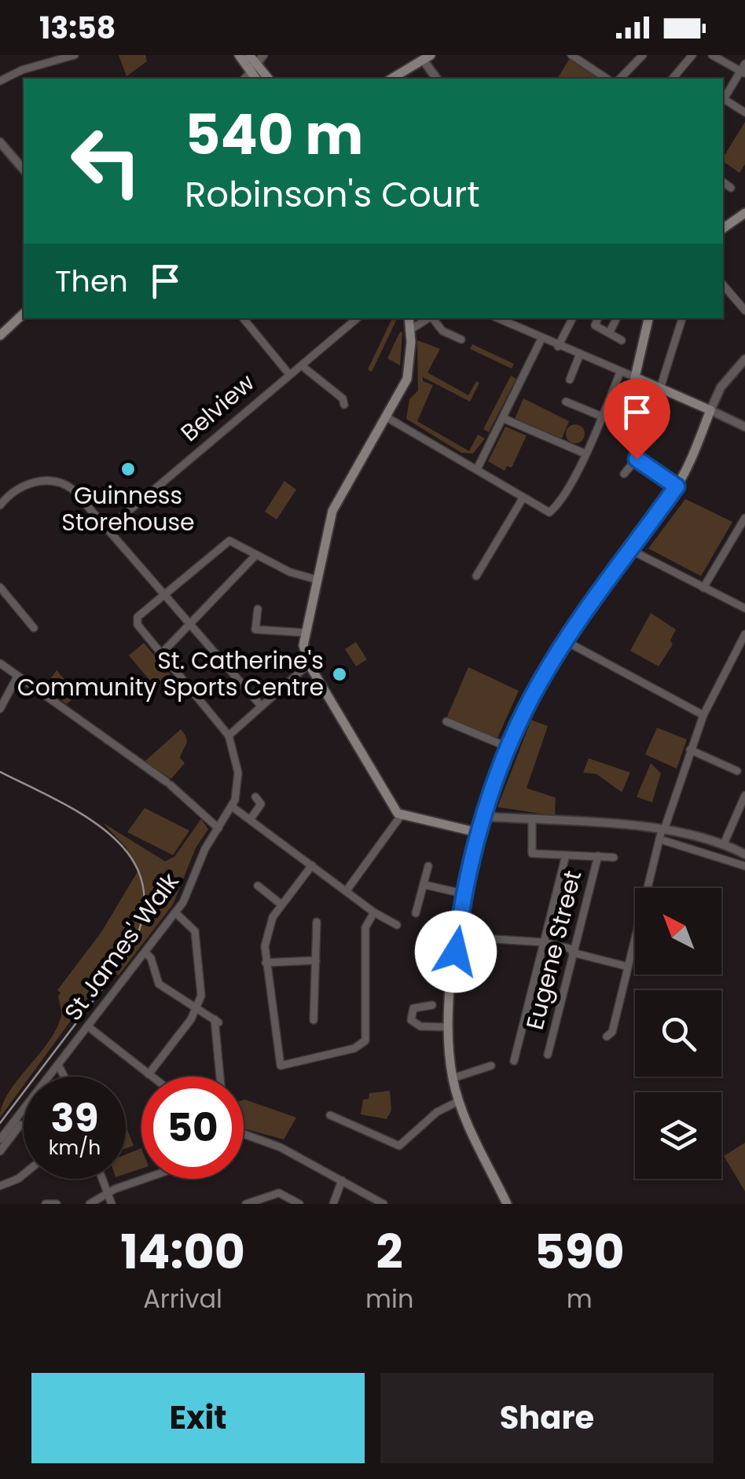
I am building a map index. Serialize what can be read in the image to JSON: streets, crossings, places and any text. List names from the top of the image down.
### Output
{
  "streets": {
    "street": ["Belview", "St James' Walk", "Eugene Street"]
  },
  "places": ["Guinness Storehouse", "St. Catherine's Community Sports Centre"],
  "north": "top left",
  "page": {
    "status": "13:58",
    "turn": ["540 m", "Robinson's Court"],
    "then": "Then",
    "speed": "39 km/h",
    "limit": "50",
    "eta": [
      "14:00",
      "Arrival",
      "2",
      "min",
      "590",
      "m"
    ],
    "buttons": ["Exit", "Share"]
  }
}
